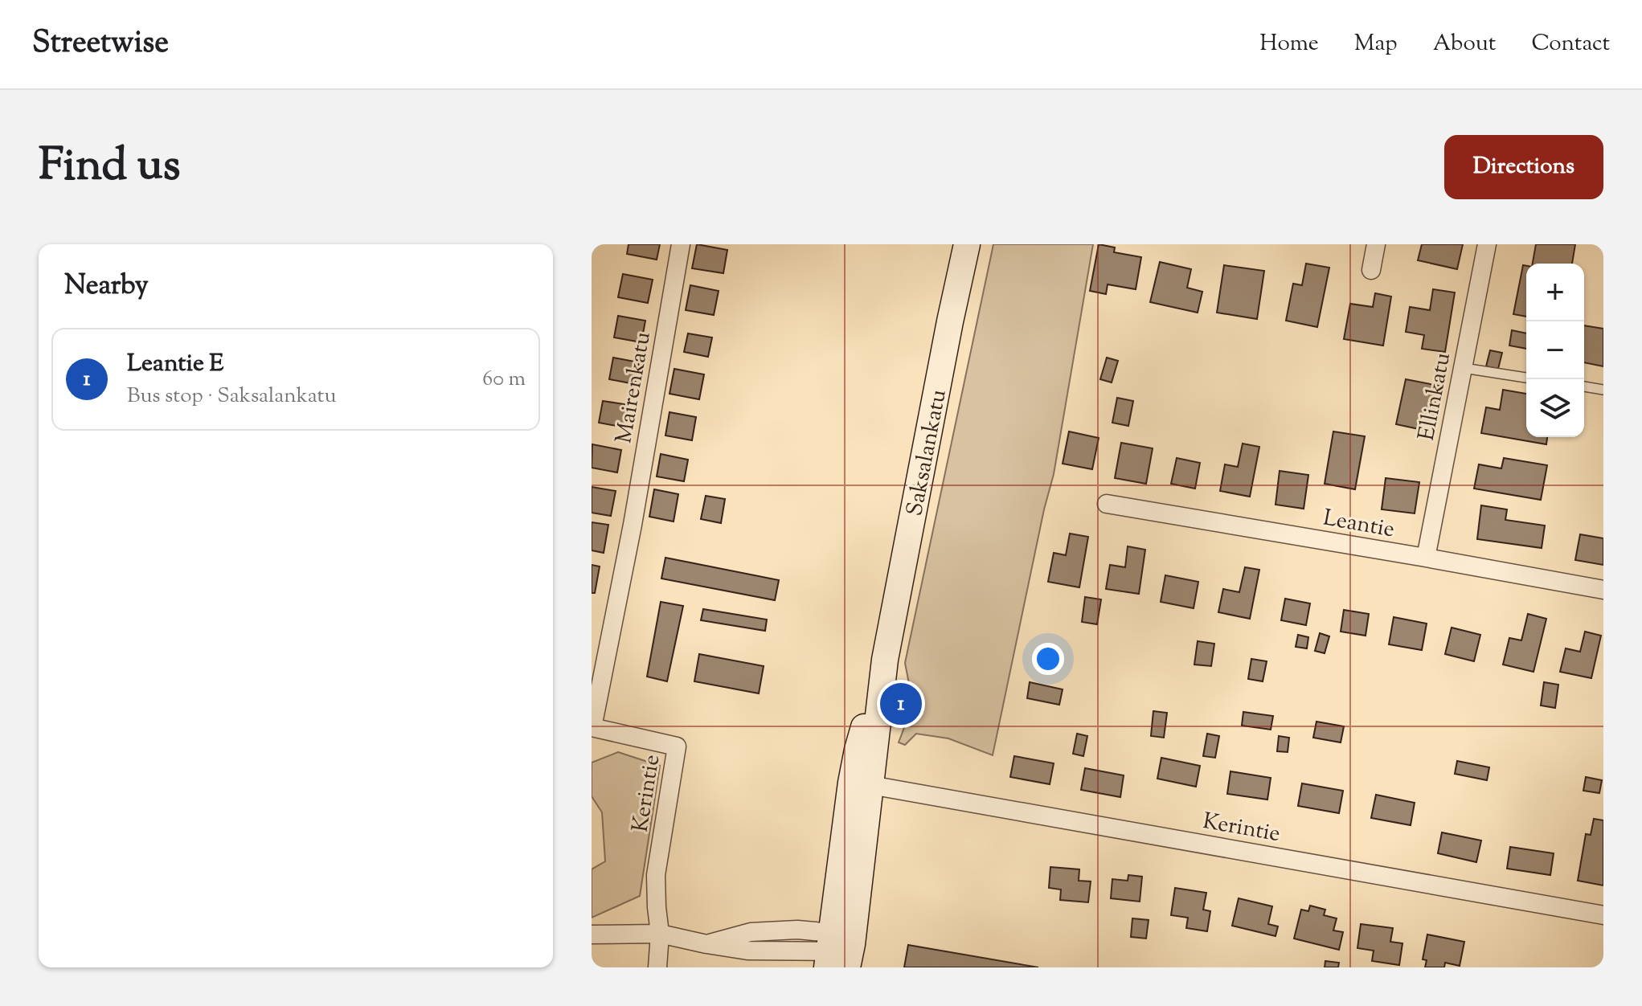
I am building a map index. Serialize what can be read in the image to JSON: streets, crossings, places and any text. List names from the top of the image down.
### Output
{
  "streets": {
    "main road": ["Saksalankatu"],
    "street": [
      "Mairenkatu",
      "Ellinkatu",
      "Leantie",
      "Kerintie"
    ]
  },
  "crossings": [
    ["Mairenkatu", "Kerintie"],
    ["Ellinkatu", "Leantie"],
    ["Saksalankatu", "Kerintie"]
  ],
  "page": {
    "header": "Streetwise",
    "nav": [
      "Home",
      "Map",
      "About",
      "Contact"
    ],
    "title": "Find us",
    "buttons": "Directions",
    "heading": "Nearby",
    "map_buttons": ["+", "−"],
    "list": [
      {
        "mark": "1",
        "name": "Leantie E",
        "note": "Bus stop · Saksalankatu",
        "value": "60 m"
      }
    ],
    "pins": "1"
  }
}
